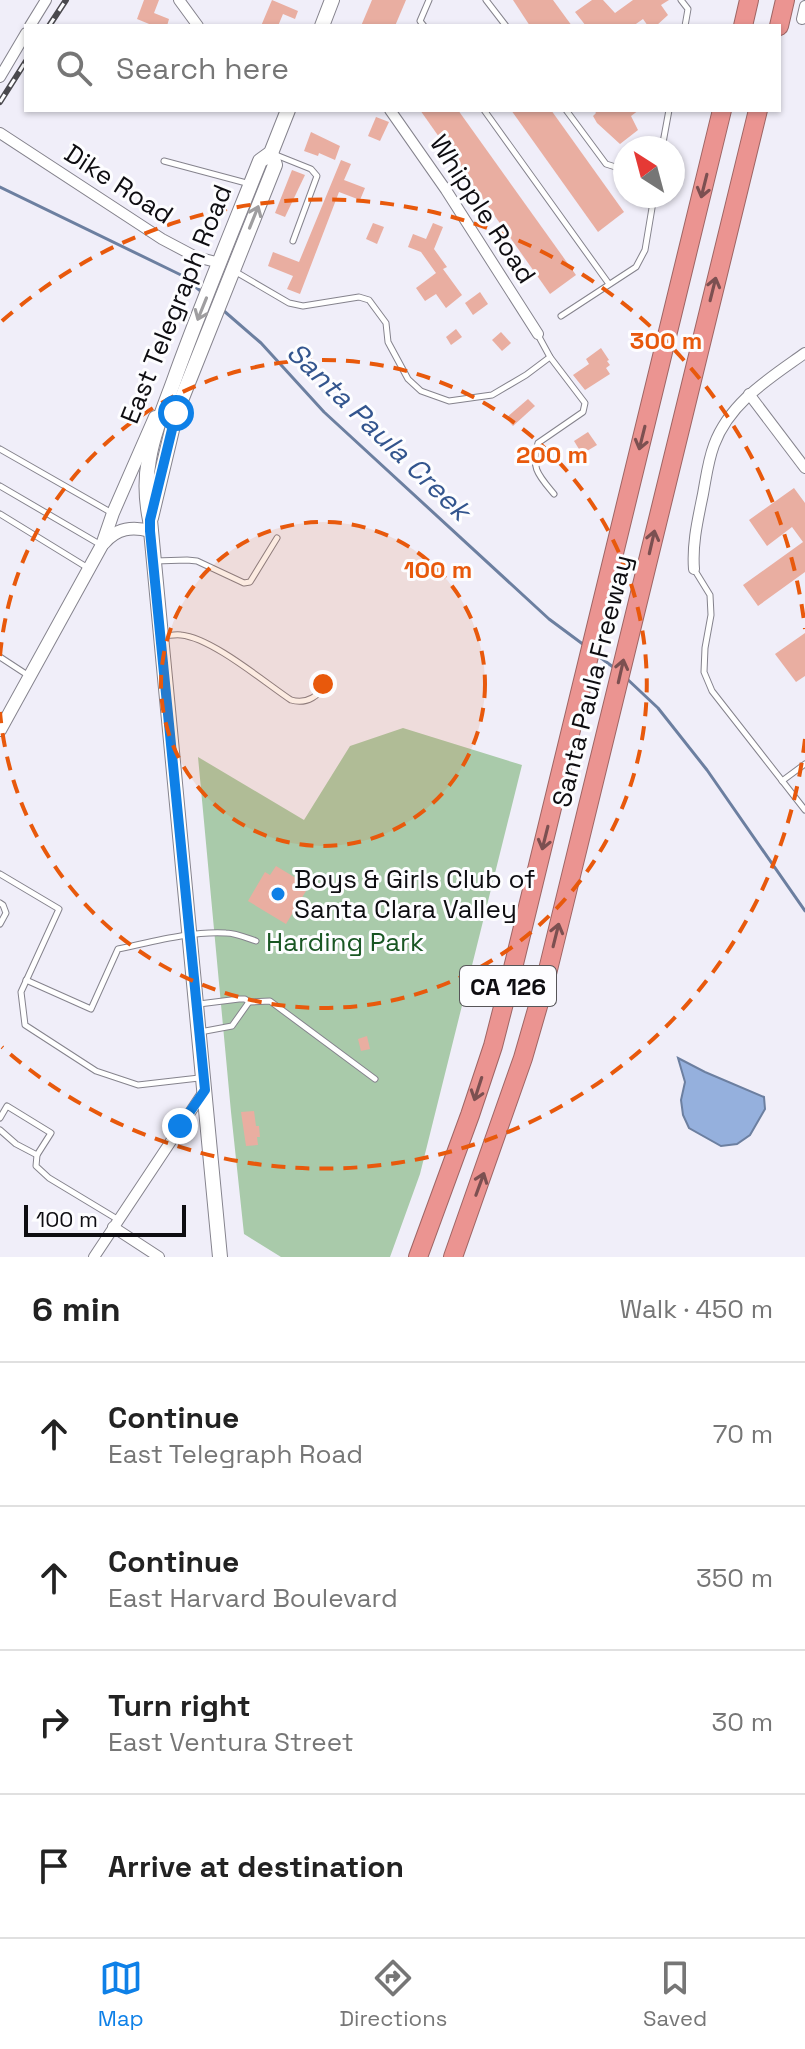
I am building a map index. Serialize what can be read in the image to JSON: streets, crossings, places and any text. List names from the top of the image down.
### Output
{
  "streets": {
    "highway": ["Santa Paula Freeway", "CA 126"],
    "main road": ["East Telegraph Road"],
    "street": ["Dike Road", "Whipple Road"]
  },
  "crossings": [
    ["Dike Road", "East Telegraph Road"]
  ],
  "water": ["Santa Paula Creek"],
  "parks": ["Harding Park"],
  "places": ["Boys & Girls Club of Santa Clara Valley"],
  "scale_bar": "100 m",
  "north": "top left",
  "page": {
    "search": "Search here",
    "scale": "100 m",
    "heading": ["6 min", "Walk · 450 m"],
    "list": [
      ["Continue", "East Telegraph Road", "70 m"],
      ["Continue", "East Harvard Boulevard", "350 m"],
      ["Turn right", "East Ventura Street", "30 m"],
      "Arrive at destination"
    ],
    "nav": ["Map", "Directions", "Saved"]
  },
  "rings": ["300 m", "200 m", "100 m"]
}
